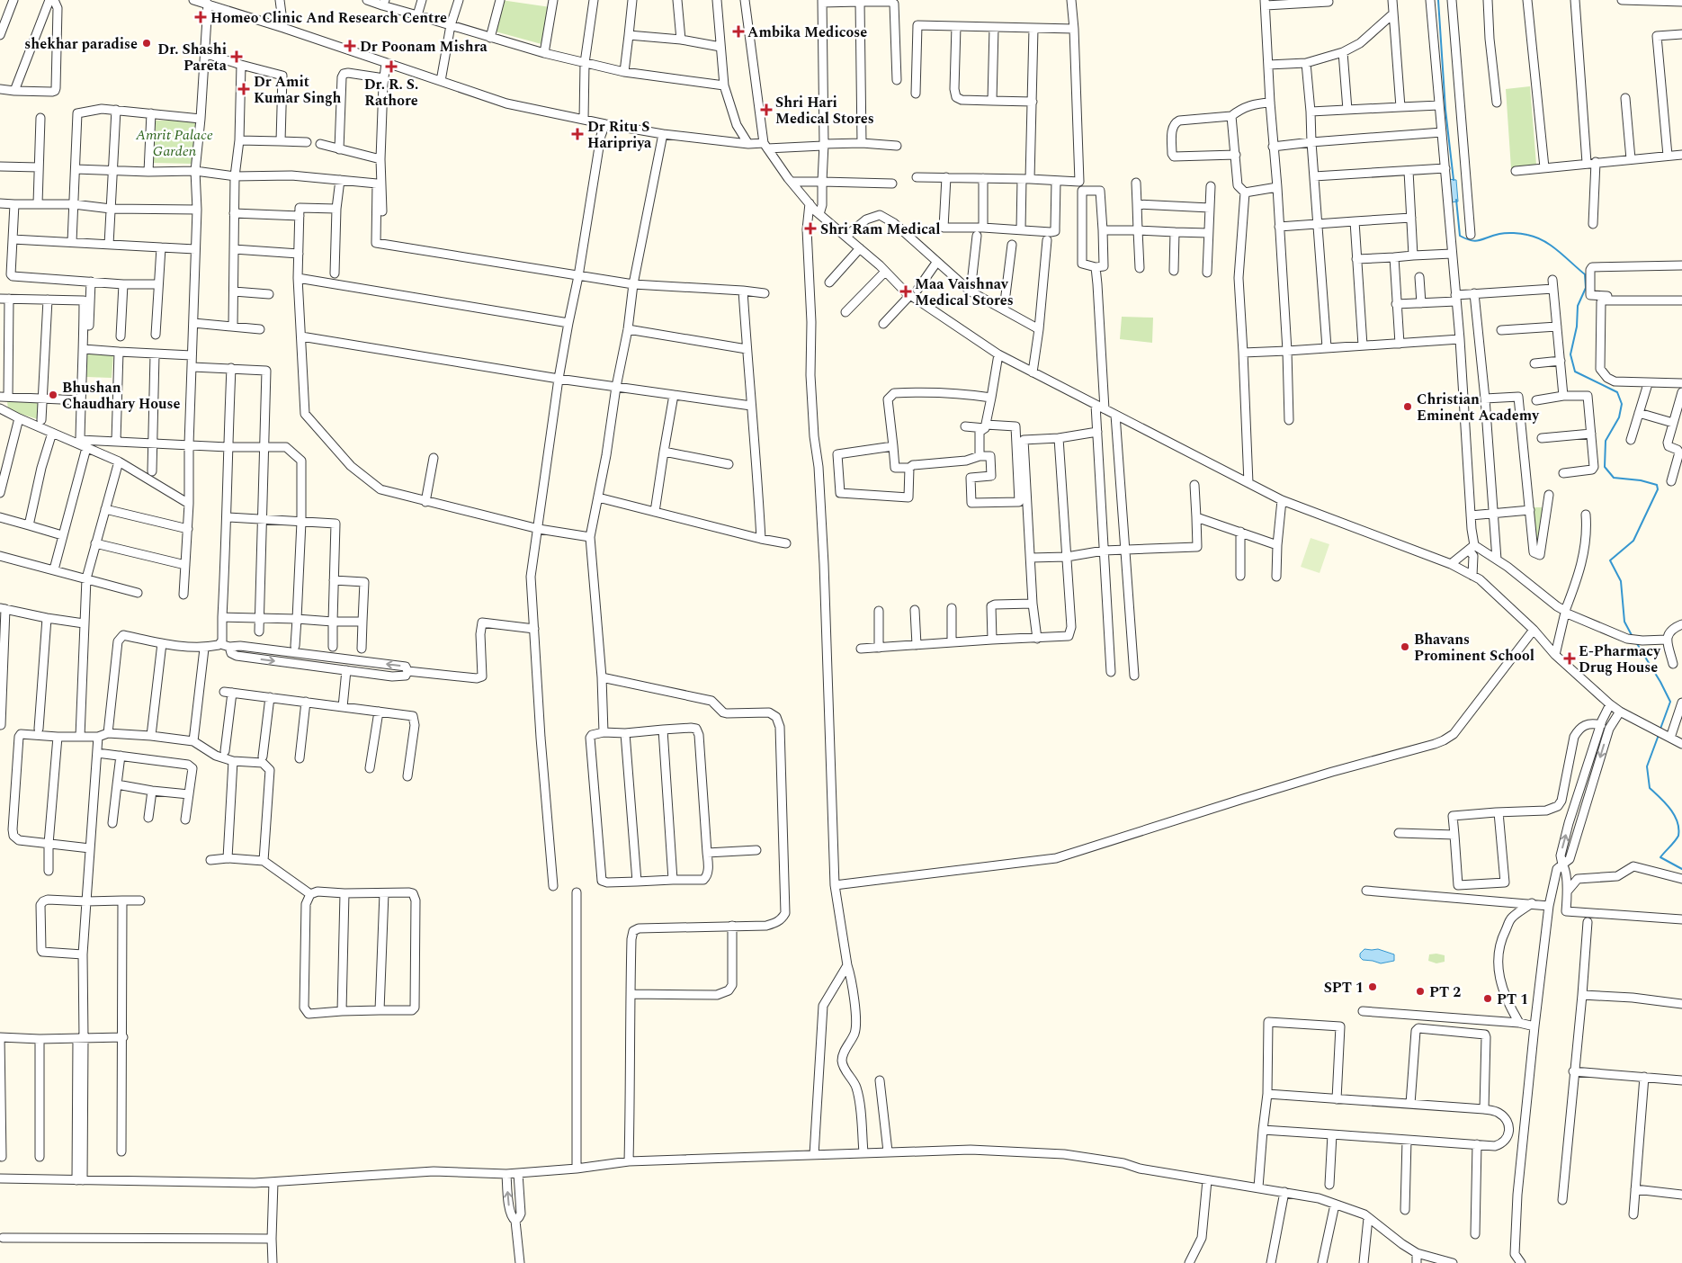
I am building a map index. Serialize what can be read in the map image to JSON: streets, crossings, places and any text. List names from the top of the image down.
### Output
{
  "parks": ["Amrit Palace Garden"],
  "places": {
    "health": [
      "Homeo Clinic And Research Centre",
      "Ambika Medicose",
      "Dr Poonam Mishra",
      "Dr. Shashi Pareta",
      "Dr. R. S. Rathore",
      "Dr Amit Kumar Singh",
      "Shri Hari Medical Stores",
      "Dr Ritu S Haripriya",
      "Shri Ram Medical",
      "Maa Vaishnav Medical Stores",
      "E-Pharmacy Drug House"
    ],
    "other": [
      "shekhar paradise",
      "Bhushan Chaudhary House",
      "Christian Eminent Academy",
      "Bhavans Prominent School",
      "SPT 1",
      "PT 2",
      "PT 1"
    ]
  }
}
